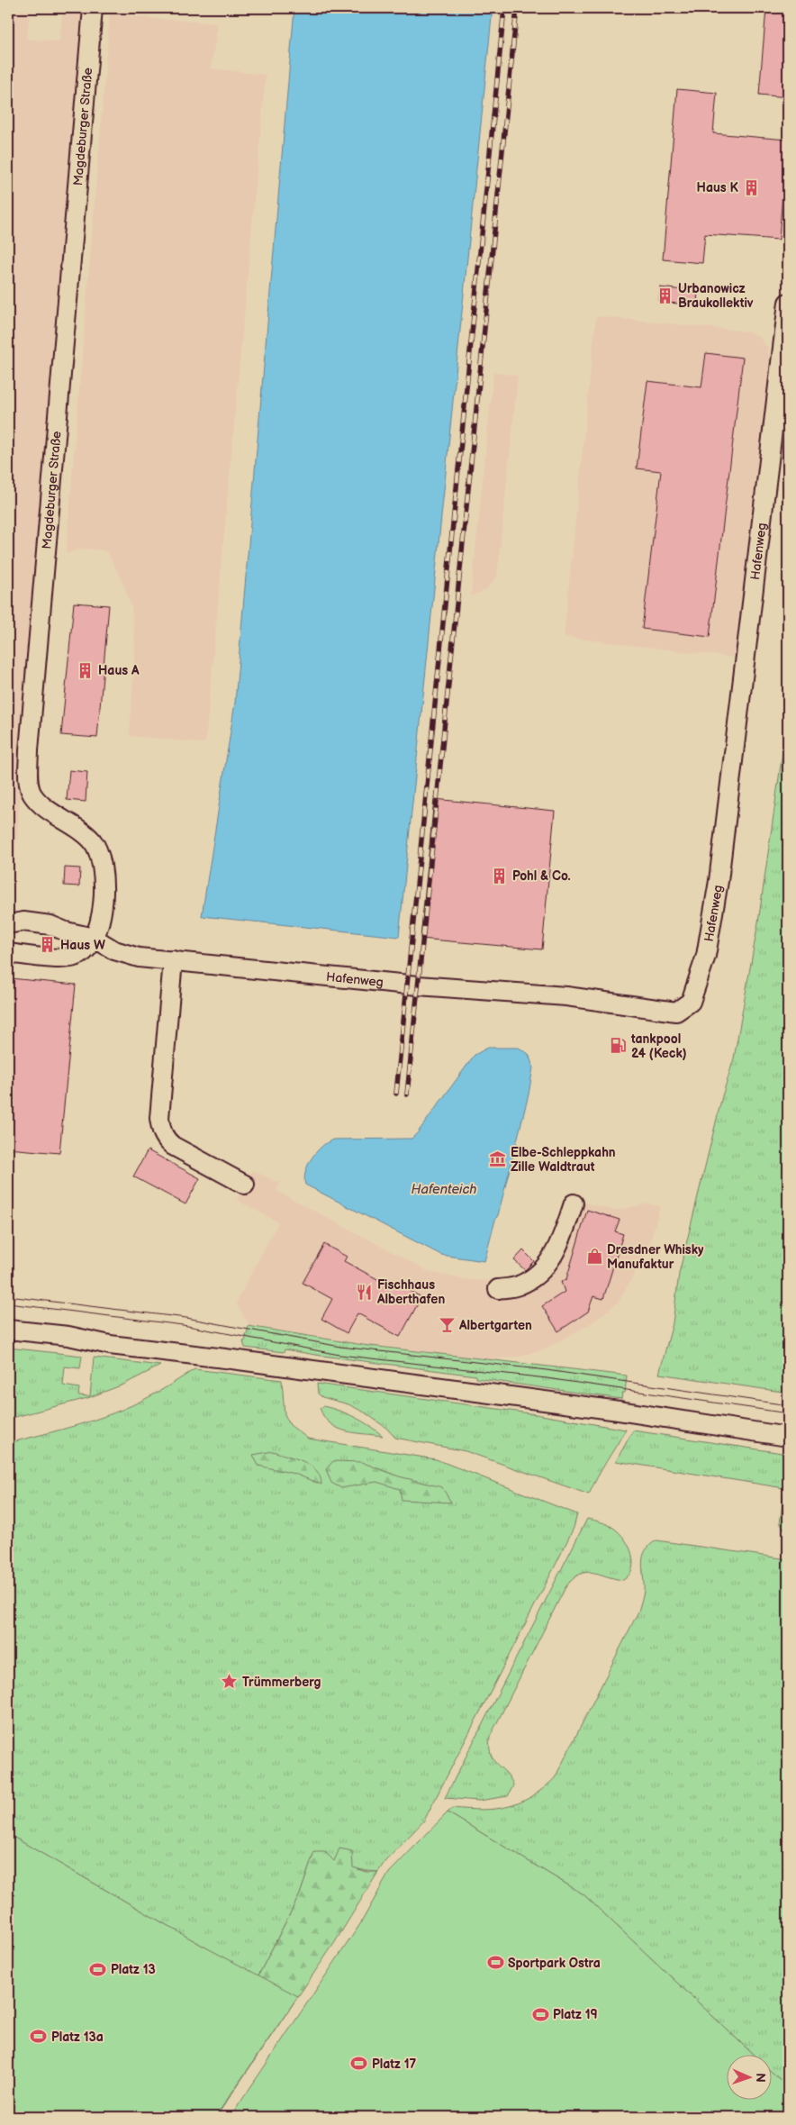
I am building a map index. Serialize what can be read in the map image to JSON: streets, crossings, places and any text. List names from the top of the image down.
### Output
{
  "streets": {
    "street": ["Magdeburger Straße", "Hafenweg"]
  },
  "crossings": [
    ["Magdeburger Straße", "Hafenweg"]
  ],
  "water": ["Hafenteich"],
  "places": {
    "building": [
      "Haus K",
      "Urbanowicz Braukollektiv",
      "Haus A",
      "Pohl & Co.",
      "Haus W"
    ],
    "fuel station": ["tankpool 24 (Keck)"],
    "museum": ["Elbe-Schleppkahn Zille Waldtraut"],
    "shop": ["Dresdner Whisky Manufaktur"],
    "restaurant": ["Fischhaus Alberthafen"],
    "bar": ["Albertgarten"],
    "place": ["Trümmerberg"],
    "sports": [
      "Sportpark Ostra",
      "Platz 13",
      "Platz 19",
      "Platz 13a",
      "Platz 17"
    ]
  },
  "north": "right"
}
